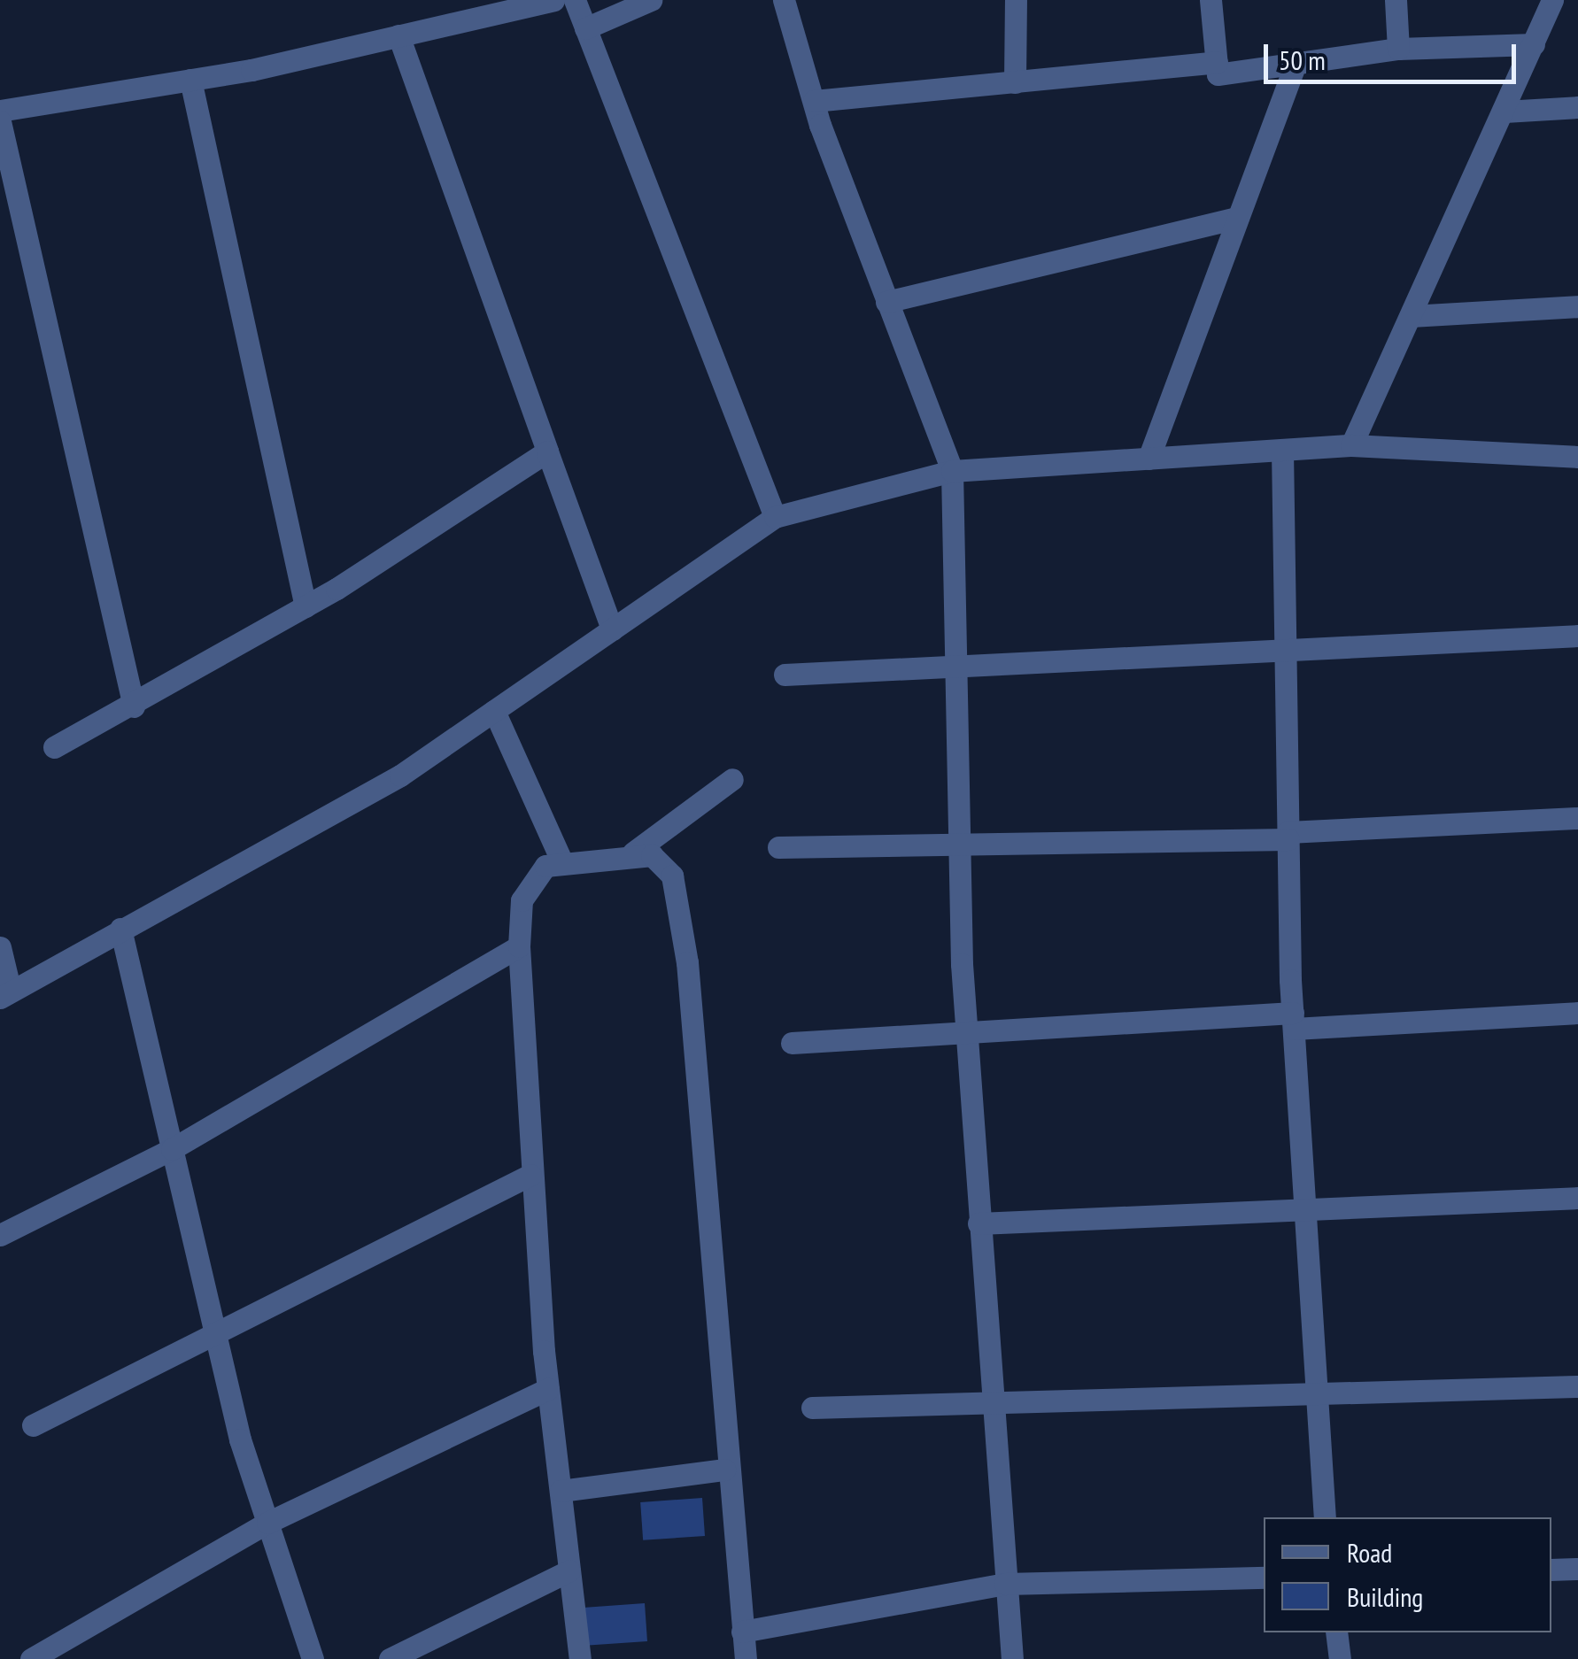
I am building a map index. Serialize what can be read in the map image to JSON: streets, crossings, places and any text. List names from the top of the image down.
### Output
{
  "legend": ["Road", "Building"],
  "scale_bar": "50 m"
}
